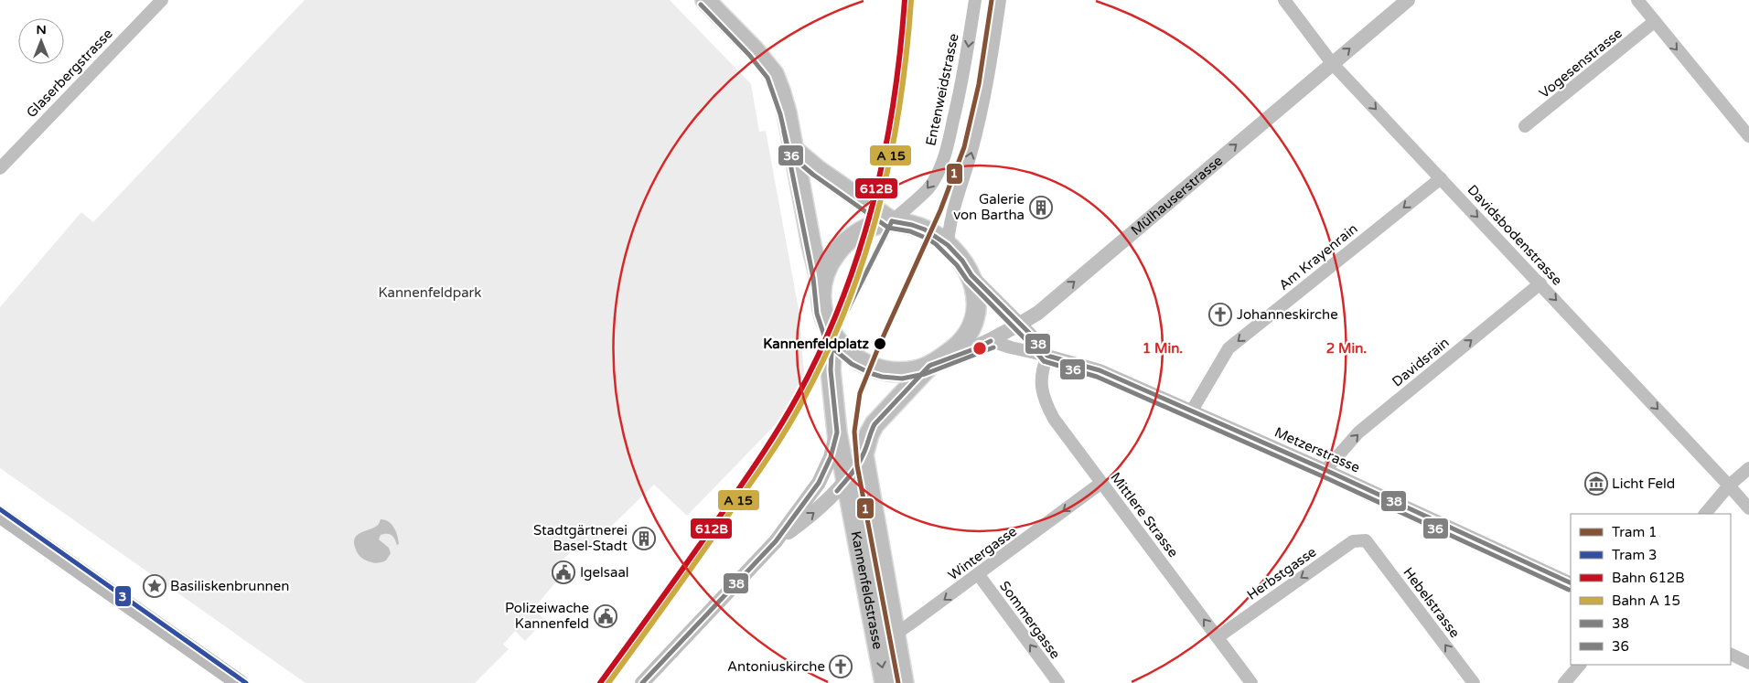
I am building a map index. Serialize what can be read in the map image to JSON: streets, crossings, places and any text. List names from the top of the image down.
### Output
{
  "streets": {
    "main road": ["Kannenfeldstrasse"],
    "street": [
      "Vogesenstrasse",
      "Glaserbergstrasse",
      "Entenweidstrasse",
      "Mülhauserstrasse",
      "Davidsbodenstrasse",
      "Am Krayenrain",
      "Davidsrain",
      "Metzerstrasse",
      "Mittlere Strasse",
      "Wintergasse",
      "Herbstgasse",
      "Hebelstrasse",
      "Sommergasse"
    ]
  },
  "crossings": [
    ["Entenweidstrasse", "Mülhauserstrasse"],
    ["Entenweidstrasse", "Kannenfeldstrasse"],
    ["Mülhauserstrasse", "Davidsbodenstrasse"],
    ["Mülhauserstrasse", "Metzerstrasse"],
    ["Mülhauserstrasse", "Kannenfeldstrasse"],
    ["Davidsbodenstrasse", "Am Krayenrain"],
    ["Davidsbodenstrasse", "Davidsrain"],
    ["Am Krayenrain", "Metzerstrasse"],
    ["Davidsrain", "Metzerstrasse"],
    ["Metzerstrasse", "Mittlere Strasse"],
    ["Mittlere Strasse", "Wintergasse"],
    ["Mittlere Strasse", "Herbstgasse"],
    ["Wintergasse", "Kannenfeldstrasse"],
    ["Wintergasse", "Sommergasse"],
    ["Herbstgasse", "Hebelstrasse"]
  ],
  "one_way": [
    "Mülhauserstrasse",
    "Davidsbodenstrasse",
    "Am Krayenrain",
    "Davidsrain",
    "Mittlere Strasse",
    "Wintergasse",
    "Herbstgasse",
    "Hebelstrasse",
    "Sommergasse"
  ],
  "parks": ["Kannenfeldpark"],
  "places": {
    "building": ["Galerie von Bartha", "Stadtgärtnerei Basel-Stadt"],
    "church": ["Johanneskirche", "Antoniuskirche"],
    "other": ["Kannenfeldplatz"],
    "museum": ["Licht Feld"],
    "public building": ["Igelsaal", "Polizeiwache Kannenfeld"],
    "place": ["Basiliskenbrunnen"]
  },
  "lines": [
    "tram line 1",
    "rail line 612B",
    "transit line 36",
    "transit line 38",
    "tram line 3"
  ],
  "legend": [
    "Tram 1",
    "Tram 3",
    "Bahn 612B",
    "Bahn A 15",
    "38",
    "36"
  ],
  "north": "top",
  "rings": ["1 Min.", "2 Min."]
}
